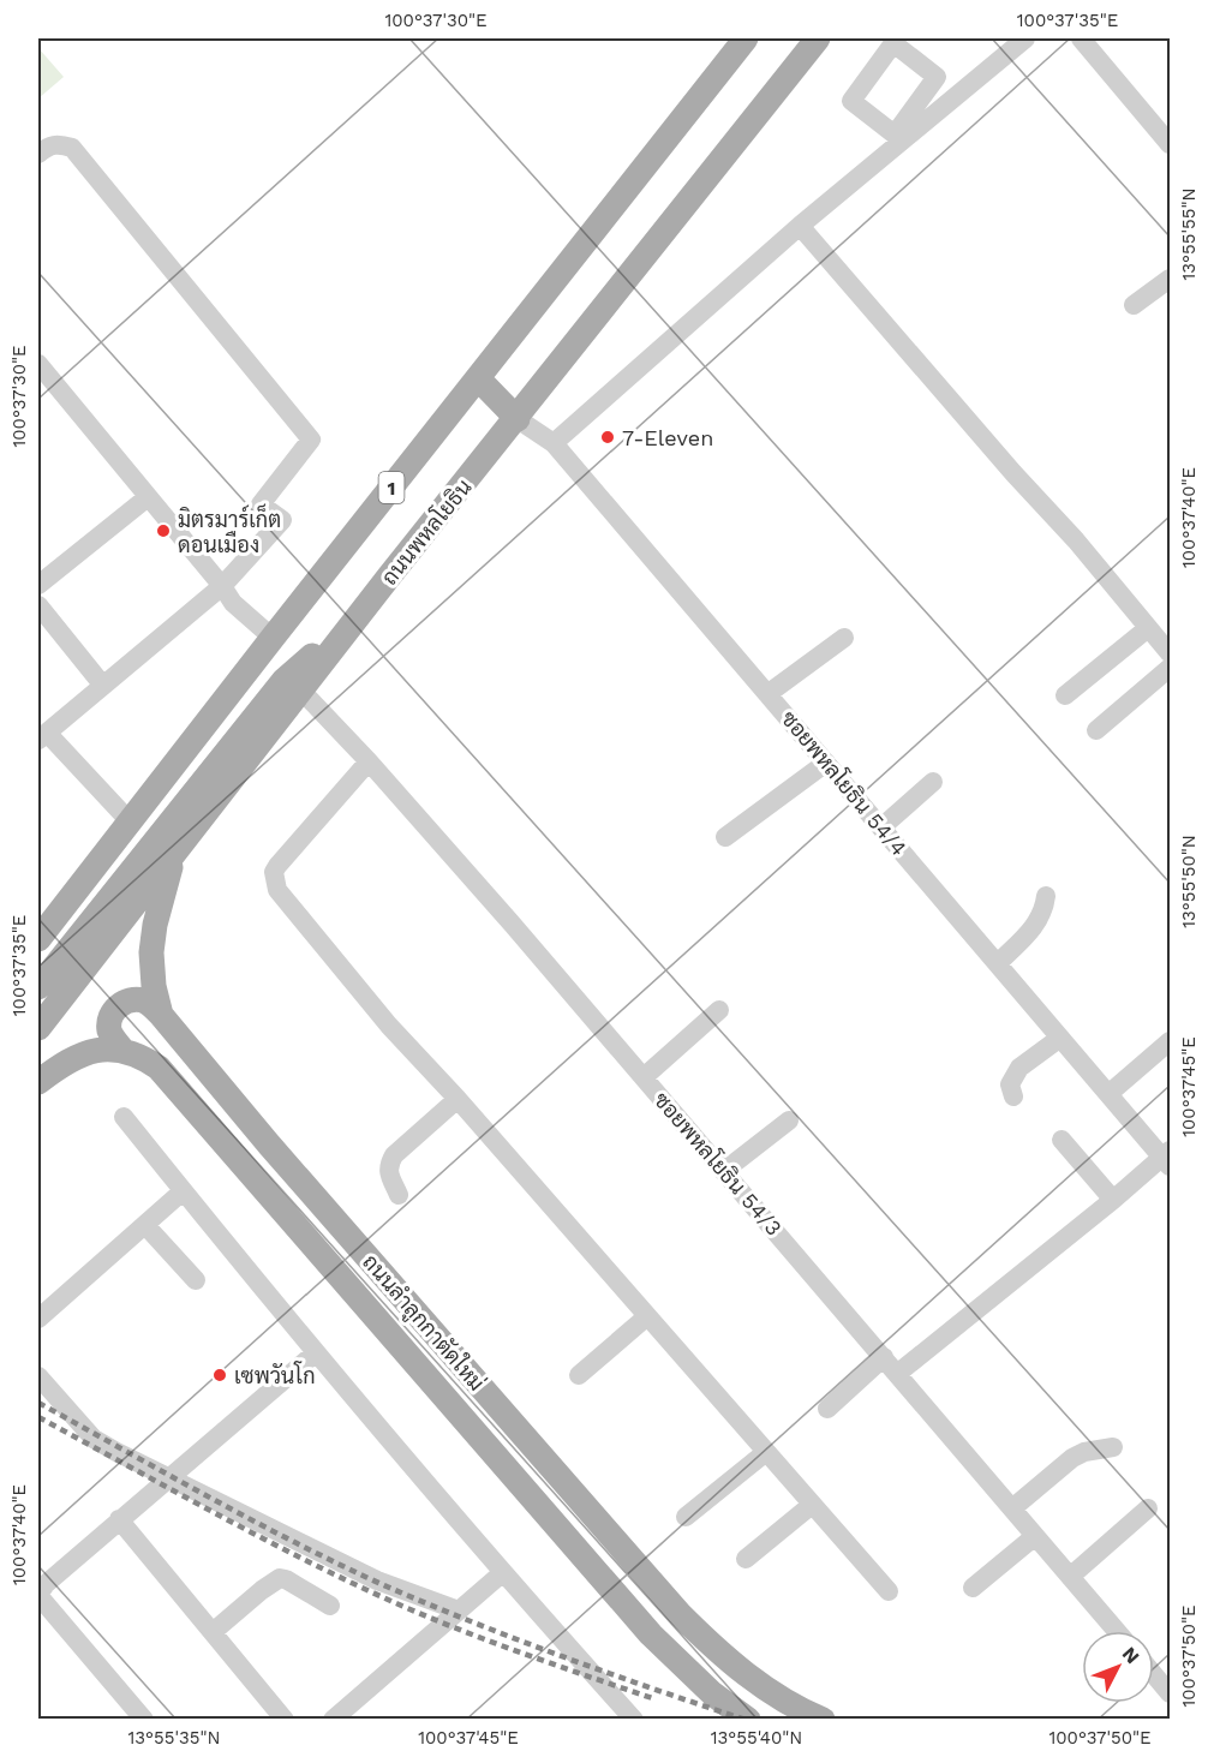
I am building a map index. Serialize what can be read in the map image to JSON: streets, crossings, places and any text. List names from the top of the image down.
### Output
{
  "streets": {
    "main road": ["1", "ถนนพหลโยธิน", "ถนนลำลูกกาตัดใหม่"],
    "street": ["ซอยพหลโยธิน 54/4", "ซอยพหลโยธิน 54/3"]
  },
  "crossings": [
    ["ถนนพหลโยธิน", "ซอยพหลโยธิน 54/4"],
    ["ถนนพหลโยธิน", "ซอยพหลโยธิน 54/3"],
    ["ถนนพหลโยธิน", "ถนนลำลูกกาตัดใหม่"]
  ],
  "places": ["7-Eleven", "มิตรมาร์เก็ต ดอนเมือง", "เซพวันโก"],
  "north": "top right",
  "coordinates": [
    "100°37'30\"E",
    "100°37'35\"E",
    "13°55'55\"N",
    "100°37'40\"E",
    "13°55'50\"N",
    "100°37'45\"E",
    "100°37'50\"E",
    "13°55'35\"N",
    "13°55'40\"N"
  ]
}
